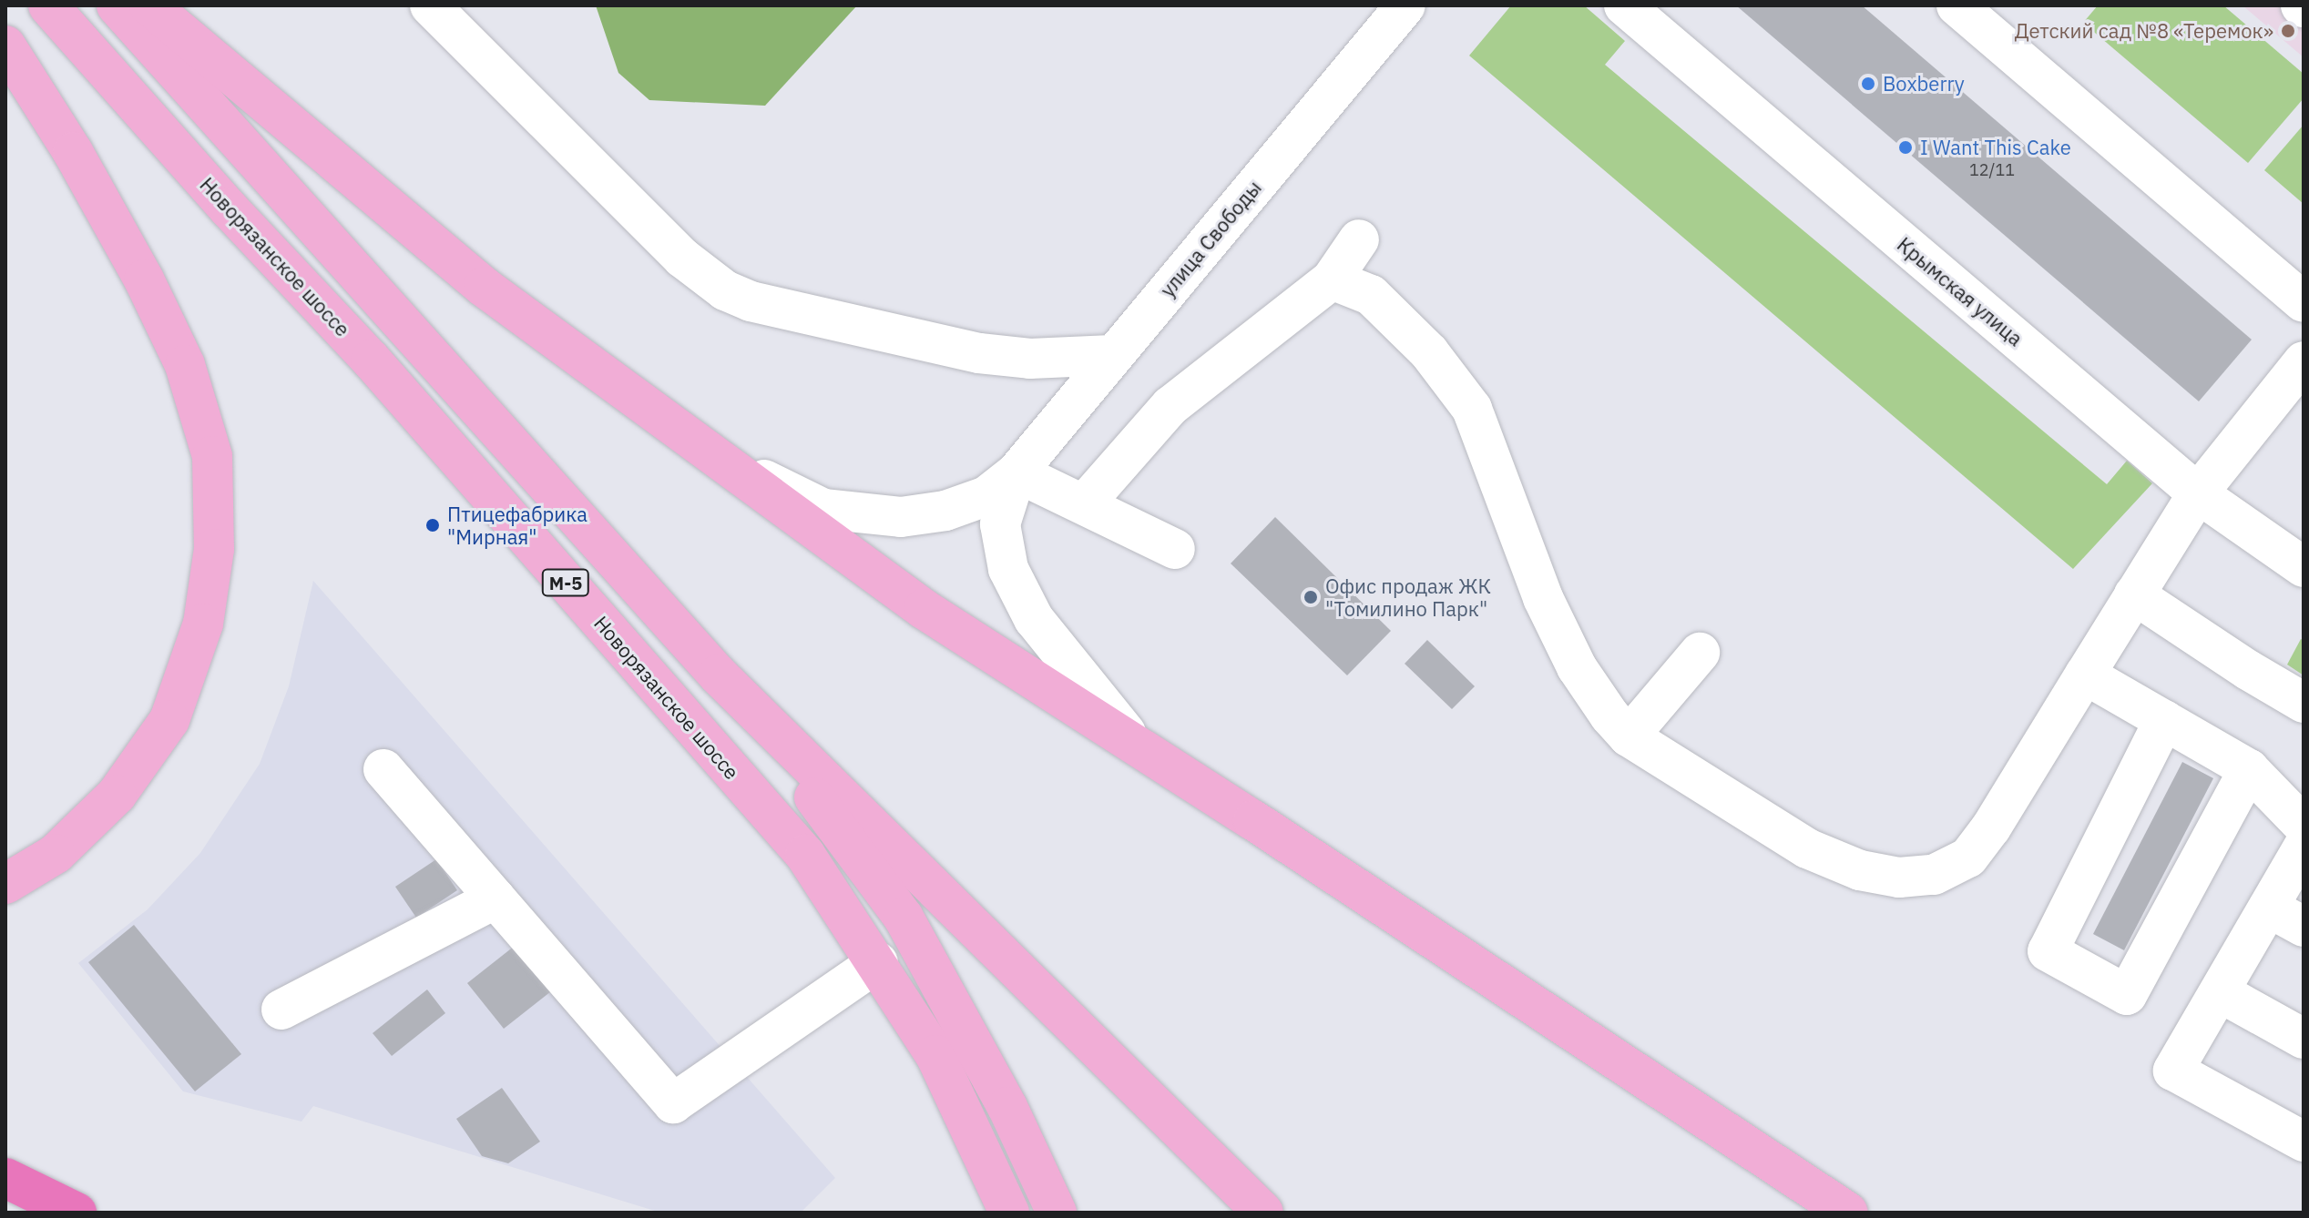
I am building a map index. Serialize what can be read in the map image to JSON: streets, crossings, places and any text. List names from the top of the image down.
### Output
{
  "streets": {
    "main road": ["Новорязанское шоссе", "М-5"],
    "street": ["улица Свободы", "Крымская улица"]
  },
  "places": [
    "Детский сад №8 «Теремок»",
    "Boxberry",
    "I Want This Cake",
    "Птицефабрика \"Мирная\"",
    "Офис продаж ЖК \"Томилино Парк\""
  ],
  "house_numbers": ["12/11"]
}
